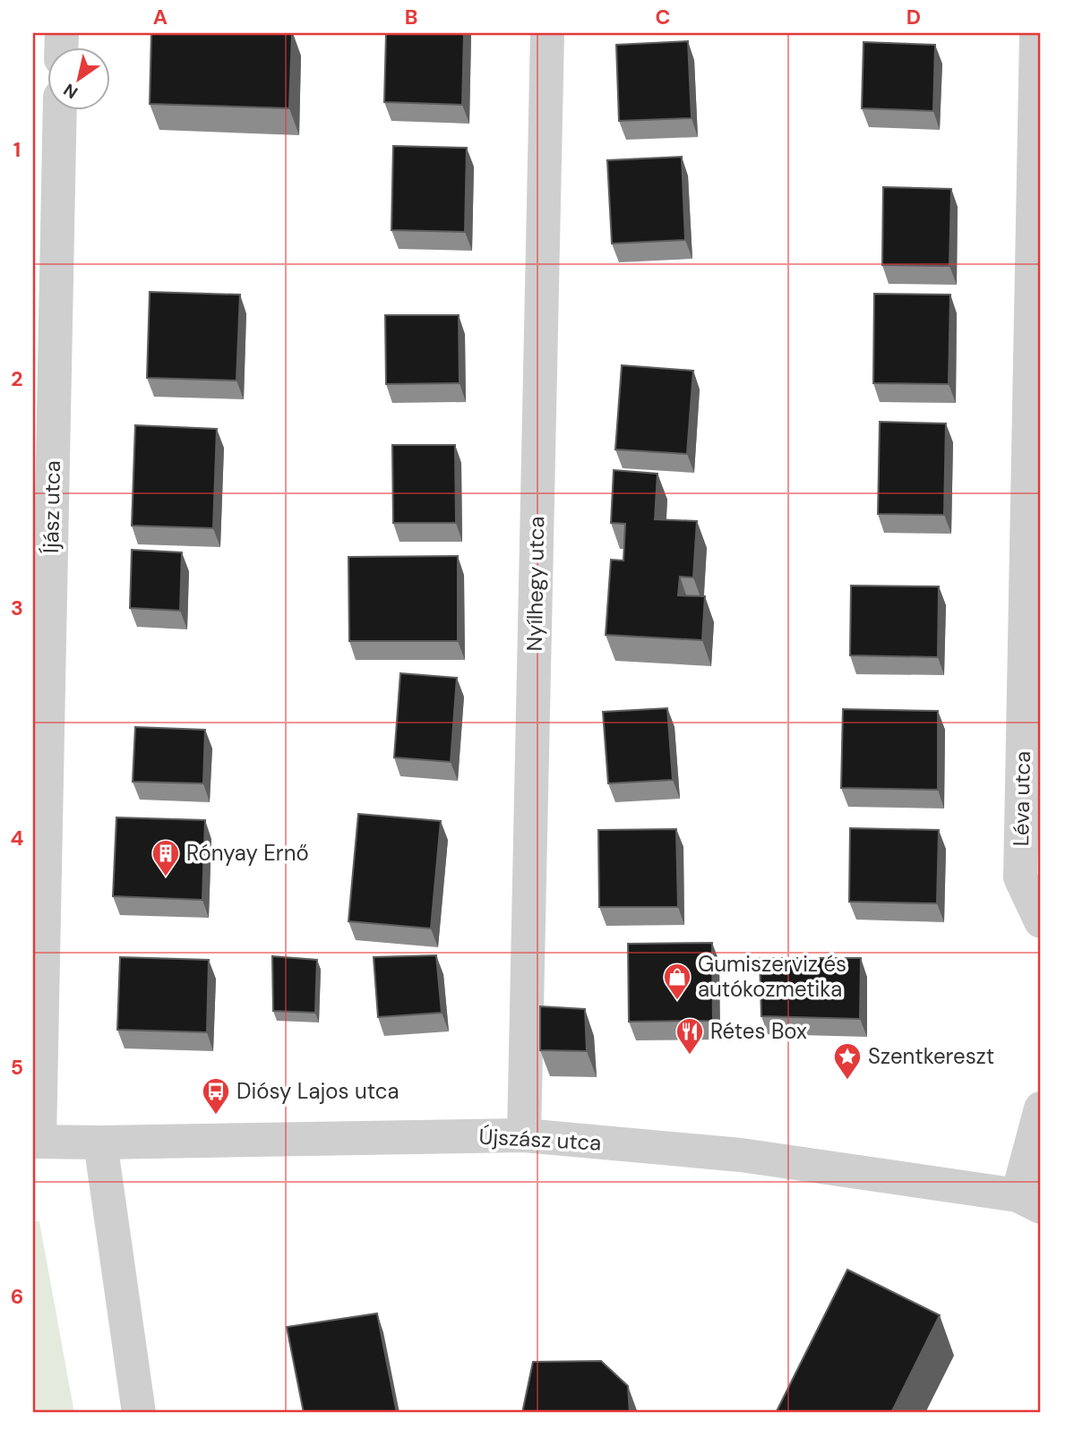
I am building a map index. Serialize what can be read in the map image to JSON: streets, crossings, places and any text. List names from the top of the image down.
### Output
{
  "streets": {
    "street": [
      "Íjász utca",
      "Nyílhegy utca",
      "Léva utca",
      "Újszász utca"
    ]
  },
  "crossings": [
    ["Íjász utca", "Újszász utca"],
    ["Nyílhegy utca", "Újszász utca"]
  ],
  "places": {
    "building": ["Rónyay Ernő"],
    "shop": ["Gumiszerviz és autókozmetika"],
    "restaurant": ["Rétes Box"],
    "place": ["Szentkereszt"],
    "bus stop": ["Diósy Lajos utca"]
  },
  "north": "bottom left",
  "grid": {
    "columns": [
      "A",
      "B",
      "C",
      "D"
    ],
    "rows": [
      "1",
      "2",
      "3",
      "4",
      "5",
      "6"
    ]
  }
}
